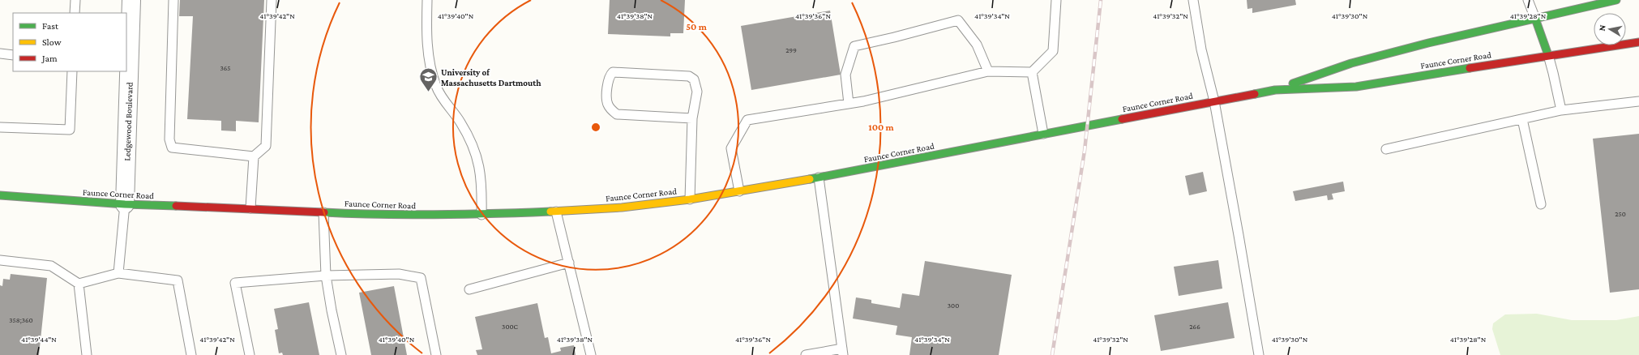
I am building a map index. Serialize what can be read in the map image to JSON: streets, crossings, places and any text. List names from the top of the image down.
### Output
{
  "streets": {
    "main road": ["Faunce Corner Road"],
    "street": ["Ledgewood Boulevard"]
  },
  "crossings": [
    ["Faunce Corner Road", "Ledgewood Boulevard"]
  ],
  "places": {
    "school or university": ["University of Massachusetts Dartmouth"]
  },
  "house_numbers": [
    "299",
    "365",
    "250",
    "300",
    "358;360",
    "300C",
    "266"
  ],
  "legend": ["Fast", "Slow", "Jam"],
  "north": "left",
  "coordinates": [
    "41°39'42\"N",
    "41°39'40\"N",
    "41°39'38\"N",
    "41°39'36\"N",
    "41°39'34\"N",
    "41°39'32\"N",
    "41°39'30\"N",
    "41°39'28\"N",
    "41°39'44\"N"
  ],
  "rings": ["50 m", "100 m"]
}
